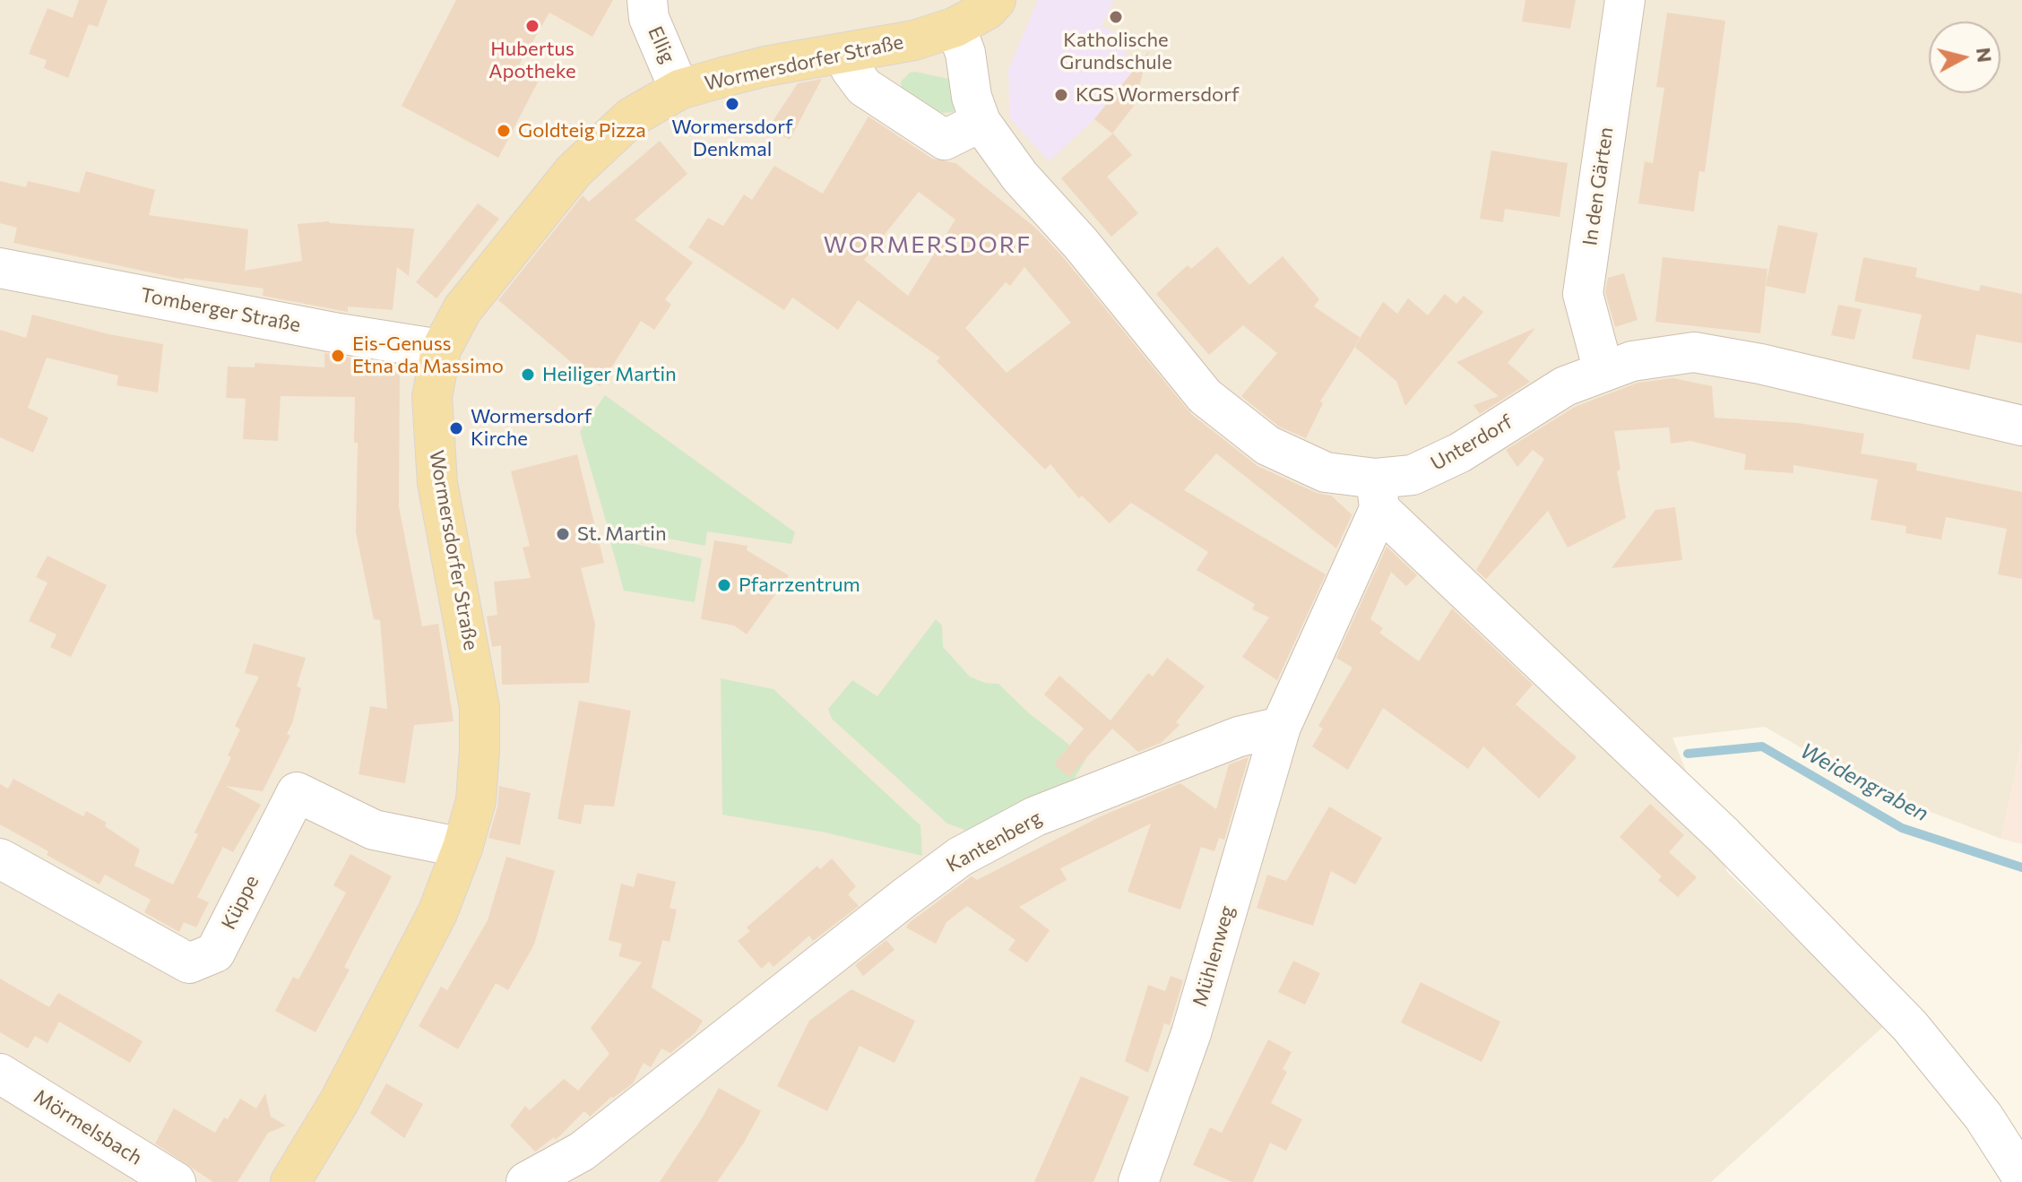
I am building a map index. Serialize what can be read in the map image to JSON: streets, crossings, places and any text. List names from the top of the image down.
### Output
{
  "streets": {
    "main road": ["Wormersdorfer Straße"],
    "street": [
      "Ellig",
      "In den Gärten",
      "Tomberger Straße",
      "Unterdorf",
      "Kantenberg",
      "Küppe",
      "Mühlenweg",
      "Mörmelsbach"
    ]
  },
  "crossings": [
    ["Ellig", "Wormersdorfer Straße"],
    ["Wormersdorfer Straße", "Tomberger Straße"],
    ["Wormersdorfer Straße", "Unterdorf"],
    ["Wormersdorfer Straße", "Küppe"],
    ["In den Gärten", "Unterdorf"],
    ["Kantenberg", "Mühlenweg"]
  ],
  "districts": ["WORMERSDORF"],
  "water": ["Weidengraben"],
  "places": [
    "Katholische Grundschule",
    "Hubertus Apotheke",
    "KGS Wormersdorf",
    "Wormersdorf Denkmal",
    "Goldteig Pizza",
    "Eis-Genuss Etna da Massimo",
    "Heiliger Martin",
    "Wormersdorf Kirche",
    "St. Martin",
    "Pfarrzentrum"
  ],
  "north": "right"
}
